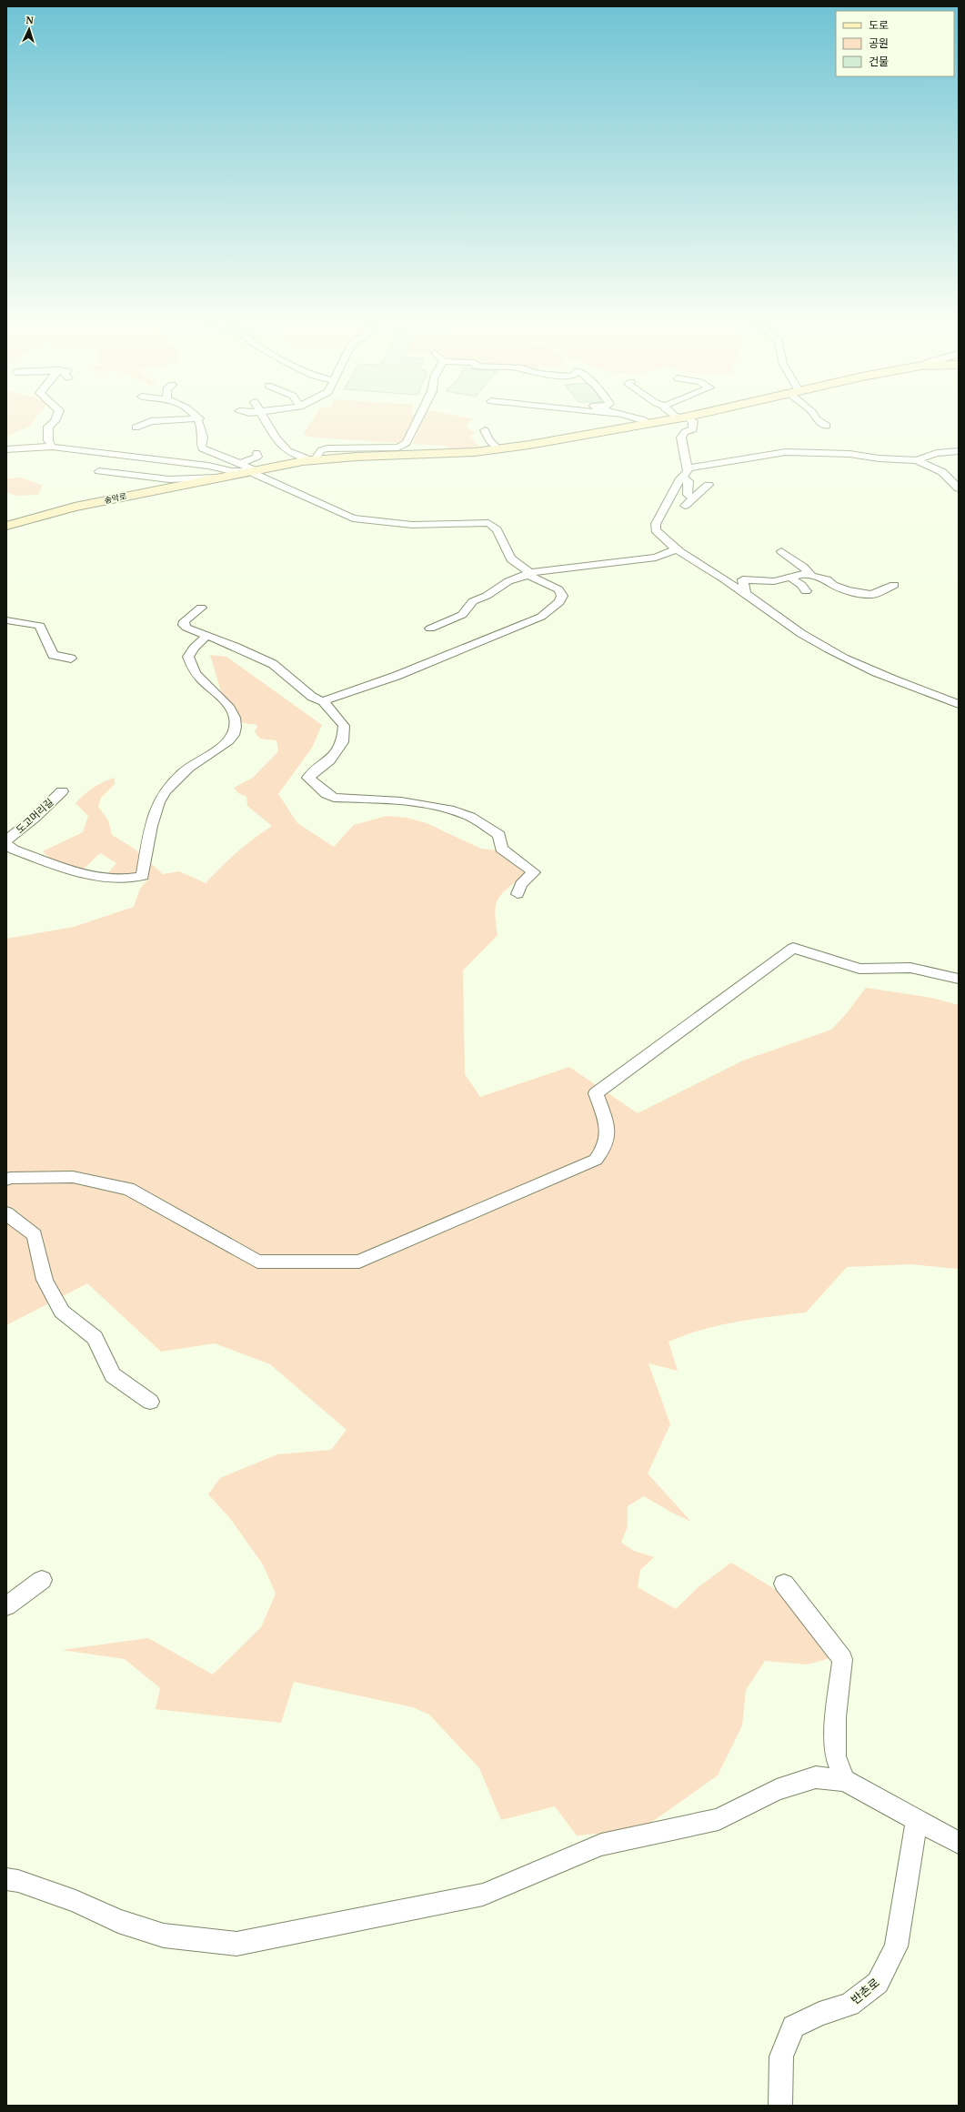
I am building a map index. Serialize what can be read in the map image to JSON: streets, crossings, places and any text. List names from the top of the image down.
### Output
{
  "streets": {
    "main road": ["송악로"],
    "street": ["도고머리길", "반촌로"]
  },
  "legend": ["도로", "공원", "건물"],
  "north": "top"
}
